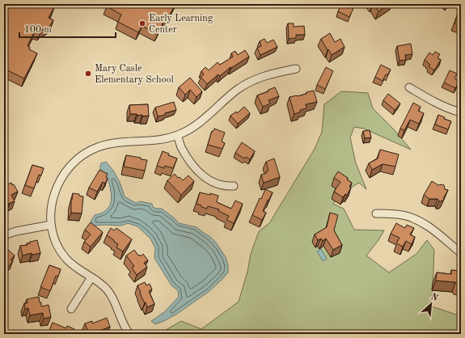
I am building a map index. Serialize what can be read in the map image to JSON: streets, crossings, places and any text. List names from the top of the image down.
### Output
{
  "places": ["Early Learning Center", "Mary Casle Elementary School"],
  "scale_bar": "100 m",
  "north": "top right"
}
